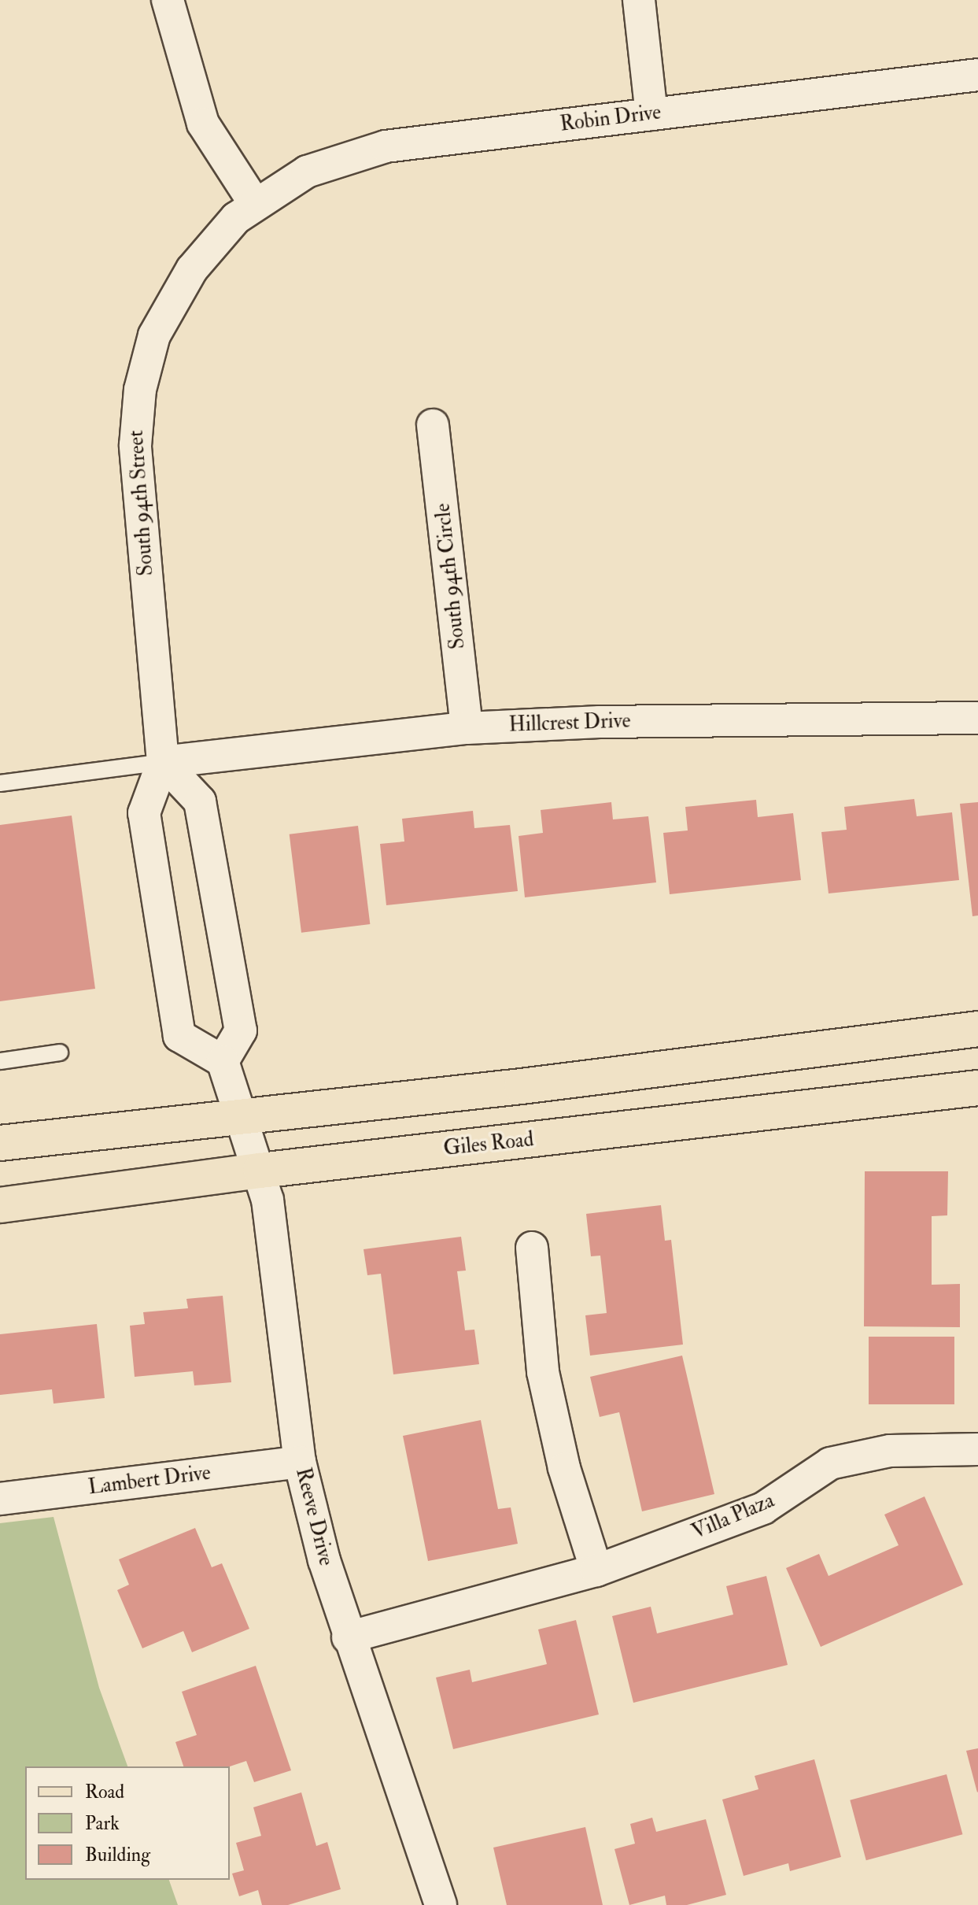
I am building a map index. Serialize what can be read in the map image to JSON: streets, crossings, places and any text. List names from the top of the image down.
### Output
{
  "streets": {
    "main road": ["Giles Road"],
    "street": [
      "Robin Drive",
      "South 94th Street",
      "South 94th Circle",
      "Hillcrest Drive",
      "Lambert Drive",
      "Reeve Drive",
      "Villa Plaza"
    ]
  },
  "crossings": [
    ["Robin Drive", "South 94th Street"],
    ["South 94th Street", "Hillcrest Drive"],
    ["South 94th Circle", "Hillcrest Drive"],
    ["Giles Road", "Reeve Drive"],
    ["Lambert Drive", "Reeve Drive"],
    ["Reeve Drive", "Villa Plaza"]
  ],
  "legend": ["Road", "Park", "Building"]
}
